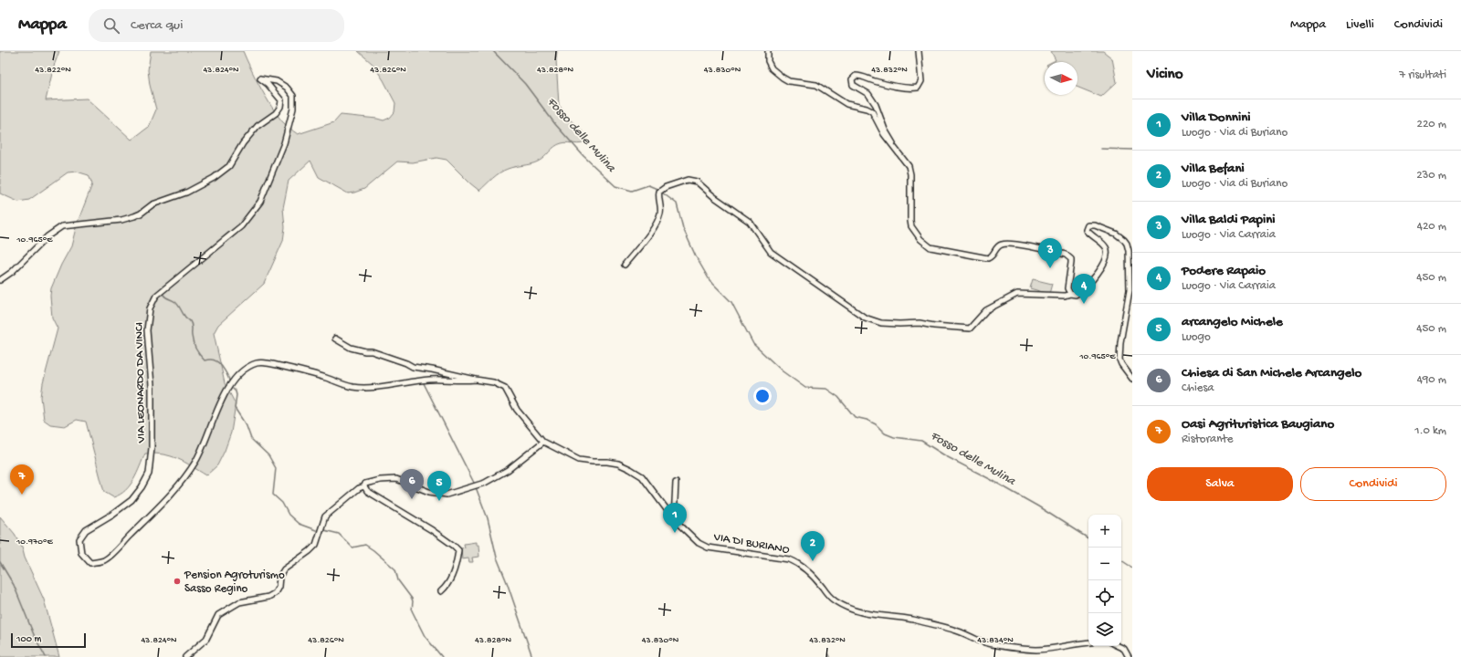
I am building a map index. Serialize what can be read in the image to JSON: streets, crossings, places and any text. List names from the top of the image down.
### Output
{
  "streets": {
    "street": ["VIA LEONARDO DA VINCI", "VIA DI BURIANO"]
  },
  "crossings": [
    ["VIA LEONARDO DA VINCI", "VIA DI BURIANO"]
  ],
  "water": ["Fosso delle Mulina"],
  "places": ["Pension Agroturismo Sasso Regino"],
  "scale_bar": "100 m",
  "north": "right",
  "page": {
    "header": "Mappa",
    "search": "Cerca qui",
    "nav": ["Mappa", "Livelli", "Condividi"],
    "heading": ["Vicino", "7 risultati"],
    "list": [
      {
        "mark": "1",
        "name": "Villa Donnini",
        "note": "Luogo · Via di Buriano",
        "value": "220 m"
      },
      {
        "mark": "2",
        "name": "Villa Befani",
        "note": "Luogo · Via di Buriano",
        "value": "230 m"
      },
      {
        "mark": "3",
        "name": "Villa Baldi Papini",
        "note": "Luogo · Via Carraia",
        "value": "420 m"
      },
      {
        "mark": "4",
        "name": "Podere Rapaio",
        "note": "Luogo · Via Carraia",
        "value": "450 m"
      },
      {
        "mark": "5",
        "name": "arcangelo Michele",
        "note": "Luogo",
        "value": "450 m"
      },
      {
        "mark": "6",
        "name": "Chiesa di San Michele Arcangelo",
        "note": "Chiesa",
        "value": "490 m"
      },
      {
        "mark": "7",
        "name": "Oasi Agrituristica Baugiano",
        "note": "Ristorante",
        "value": "1.0 km"
      }
    ],
    "pins": [
      "3",
      "4",
      "7",
      "6",
      "5",
      "1",
      "2"
    ],
    "buttons": ["Salva", "Condividi"],
    "map_buttons": ["+", "−"],
    "scale": "100 m"
  },
  "coordinates": [
    "43.822°N",
    "43.824°N",
    "43.826°N",
    "43.828°N",
    "43.830°N",
    "43.832°N",
    "10.965°E",
    "10.970°E",
    "43.834°N"
  ]
}
